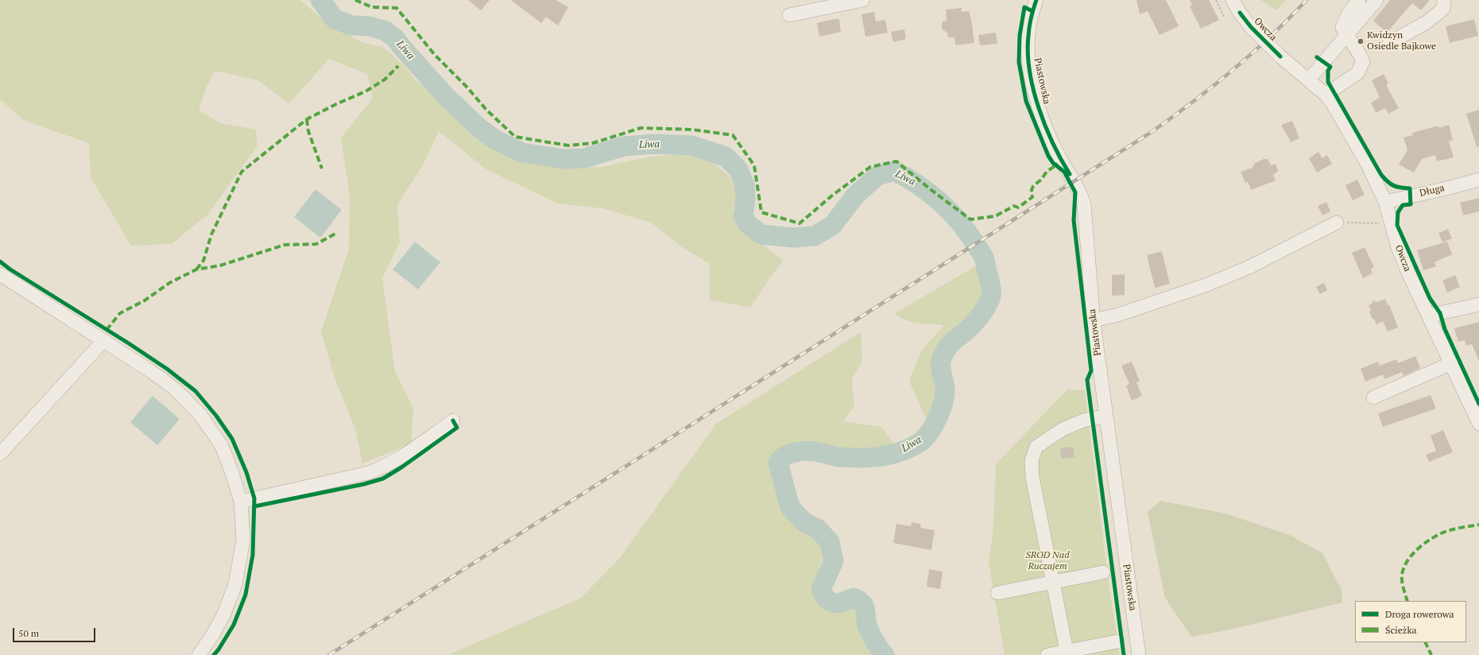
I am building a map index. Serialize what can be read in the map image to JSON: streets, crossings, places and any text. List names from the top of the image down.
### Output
{
  "streets": {
    "street": ["Owcza", "Piastowska", "Długa"]
  },
  "crossings": [
    ["Owcza", "Długa"]
  ],
  "water": ["Liwa"],
  "parks": ["SROD Nad Ruczajem"],
  "places": ["Kwidzyn Osiedle Bajkowe"],
  "legend": ["Droga rowerowa", "Ścieżka"],
  "scale_bar": "50 m"
}
